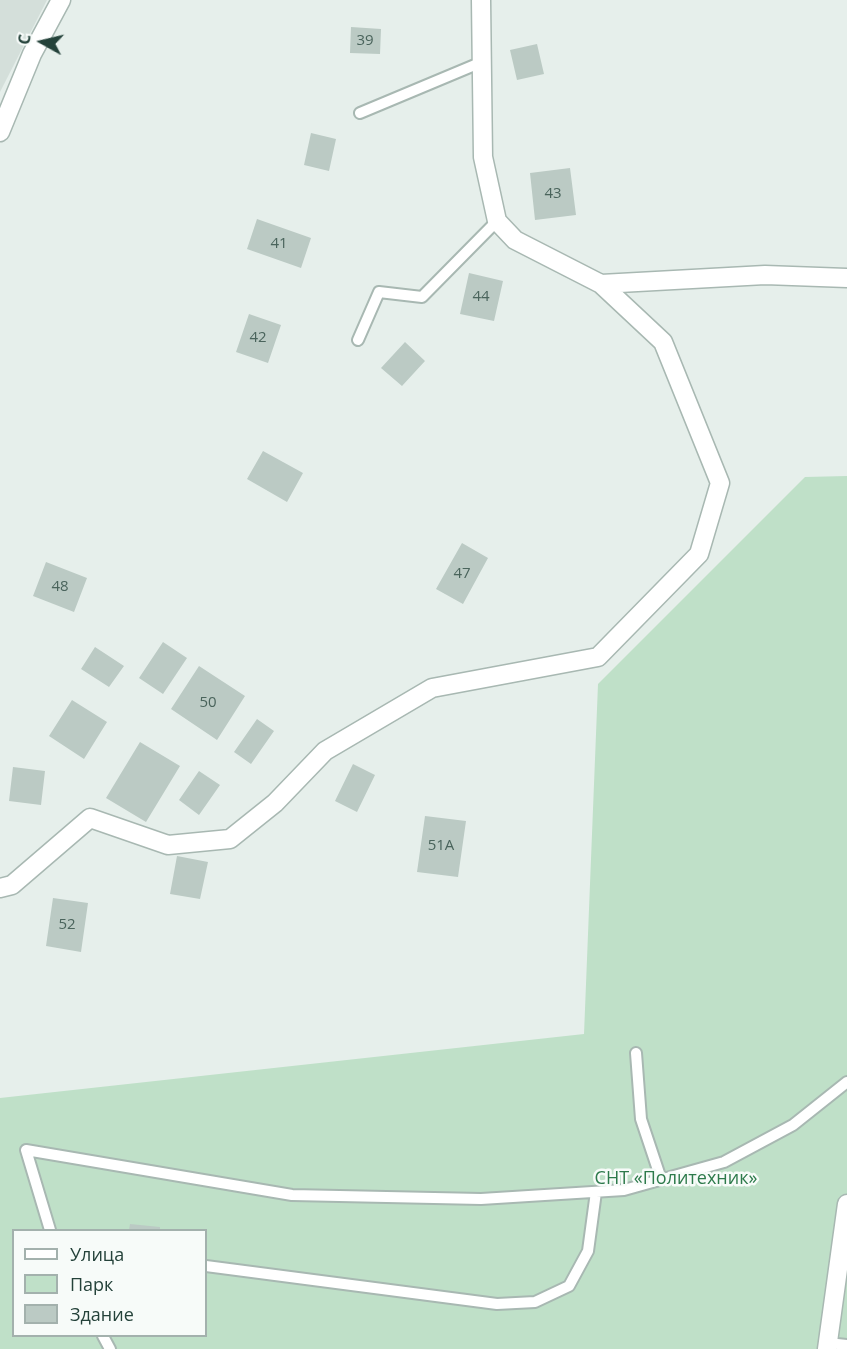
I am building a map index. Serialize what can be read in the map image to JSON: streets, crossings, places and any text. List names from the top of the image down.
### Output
{
  "parks": ["СНТ «Политехник»"],
  "house_numbers": [
    "39",
    "43",
    "41",
    "44",
    "42",
    "47",
    "48",
    "50",
    "51А",
    "52"
  ],
  "legend": ["Улица", "Парк", "Здание"],
  "north": "left"
}
